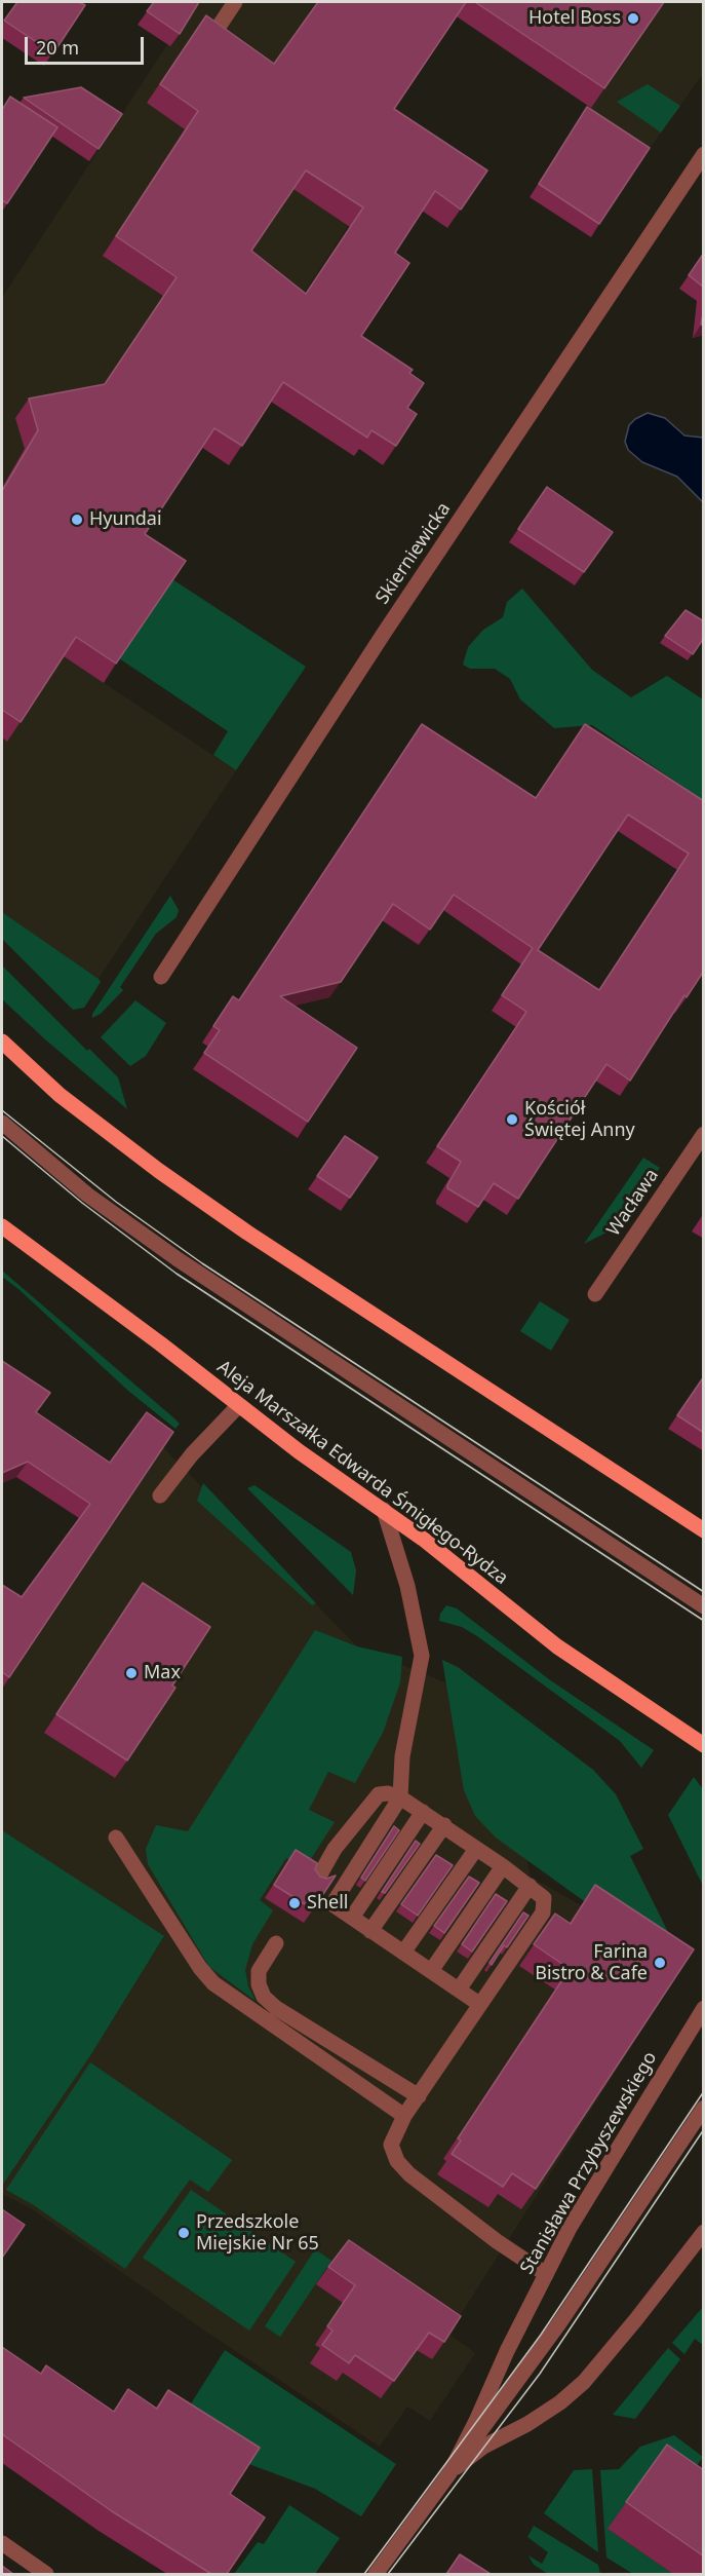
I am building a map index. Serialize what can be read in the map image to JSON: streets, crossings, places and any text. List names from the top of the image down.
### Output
{
  "streets": {
    "main road": ["Aleja Marszałka Edwarda Śmigłego-Rydza"],
    "street": ["Skierniewicka", "Wacława", "Stanisława Przybyszewskiego"]
  },
  "places": [
    "Hotel Boss",
    "Hyundai",
    "Kościół Świętej Anny",
    "Max",
    "Shell",
    "Farina Bistro & Cafe",
    "Przedszkole Miejskie Nr 65"
  ],
  "scale_bar": "20 m"
}
